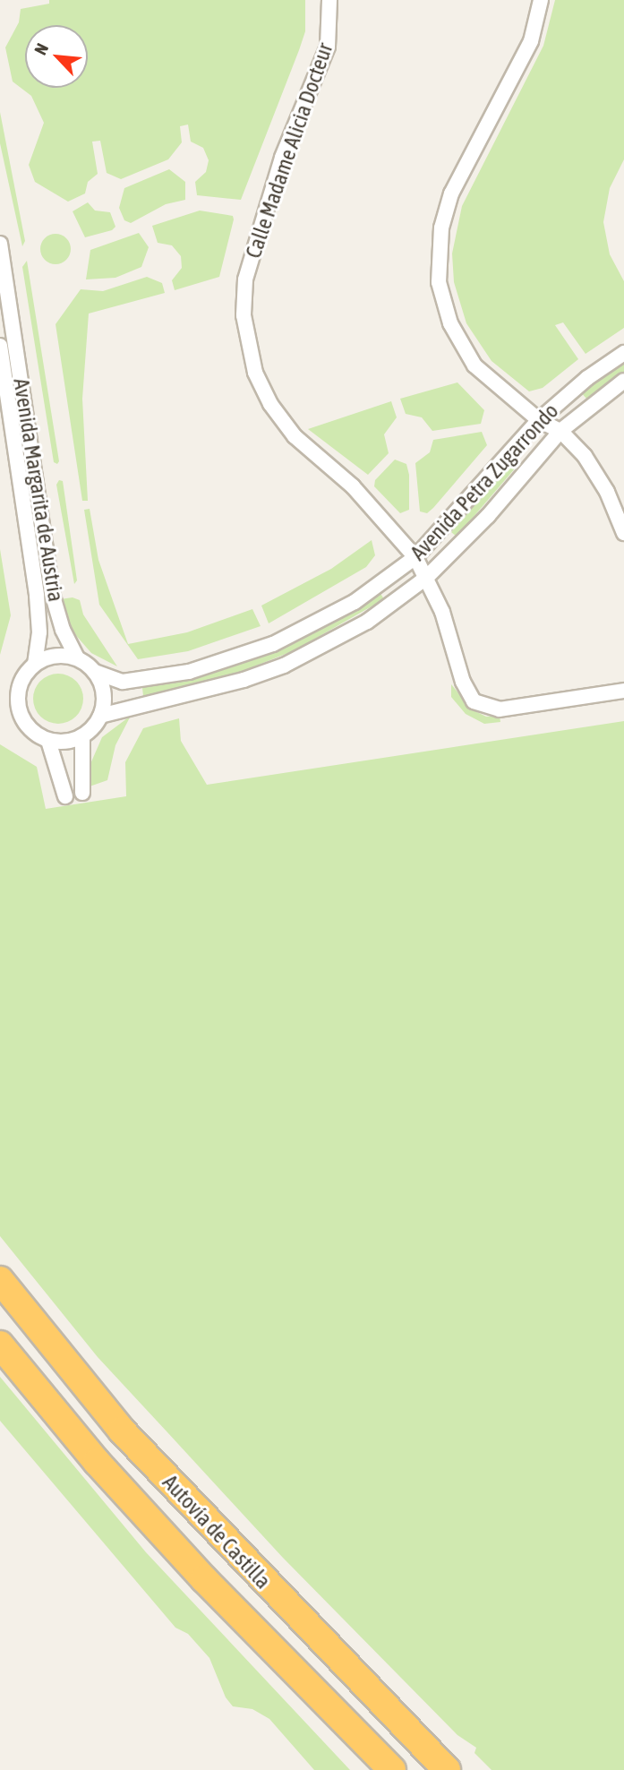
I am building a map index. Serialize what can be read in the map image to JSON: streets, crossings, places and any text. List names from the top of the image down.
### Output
{
  "streets": {
    "highway": ["Autovía de Castilla"],
    "street": ["Calle Madame Alicia Docteur", "Avenida Petra Zugarrondo", "Avenida Margarita de Austria"]
  },
  "crossings": [
    ["Calle Madame Alicia Docteur", "Avenida Petra Zugarrondo"],
    ["Avenida Petra Zugarrondo", "Avenida Margarita de Austria"]
  ],
  "north": "top left"
}
